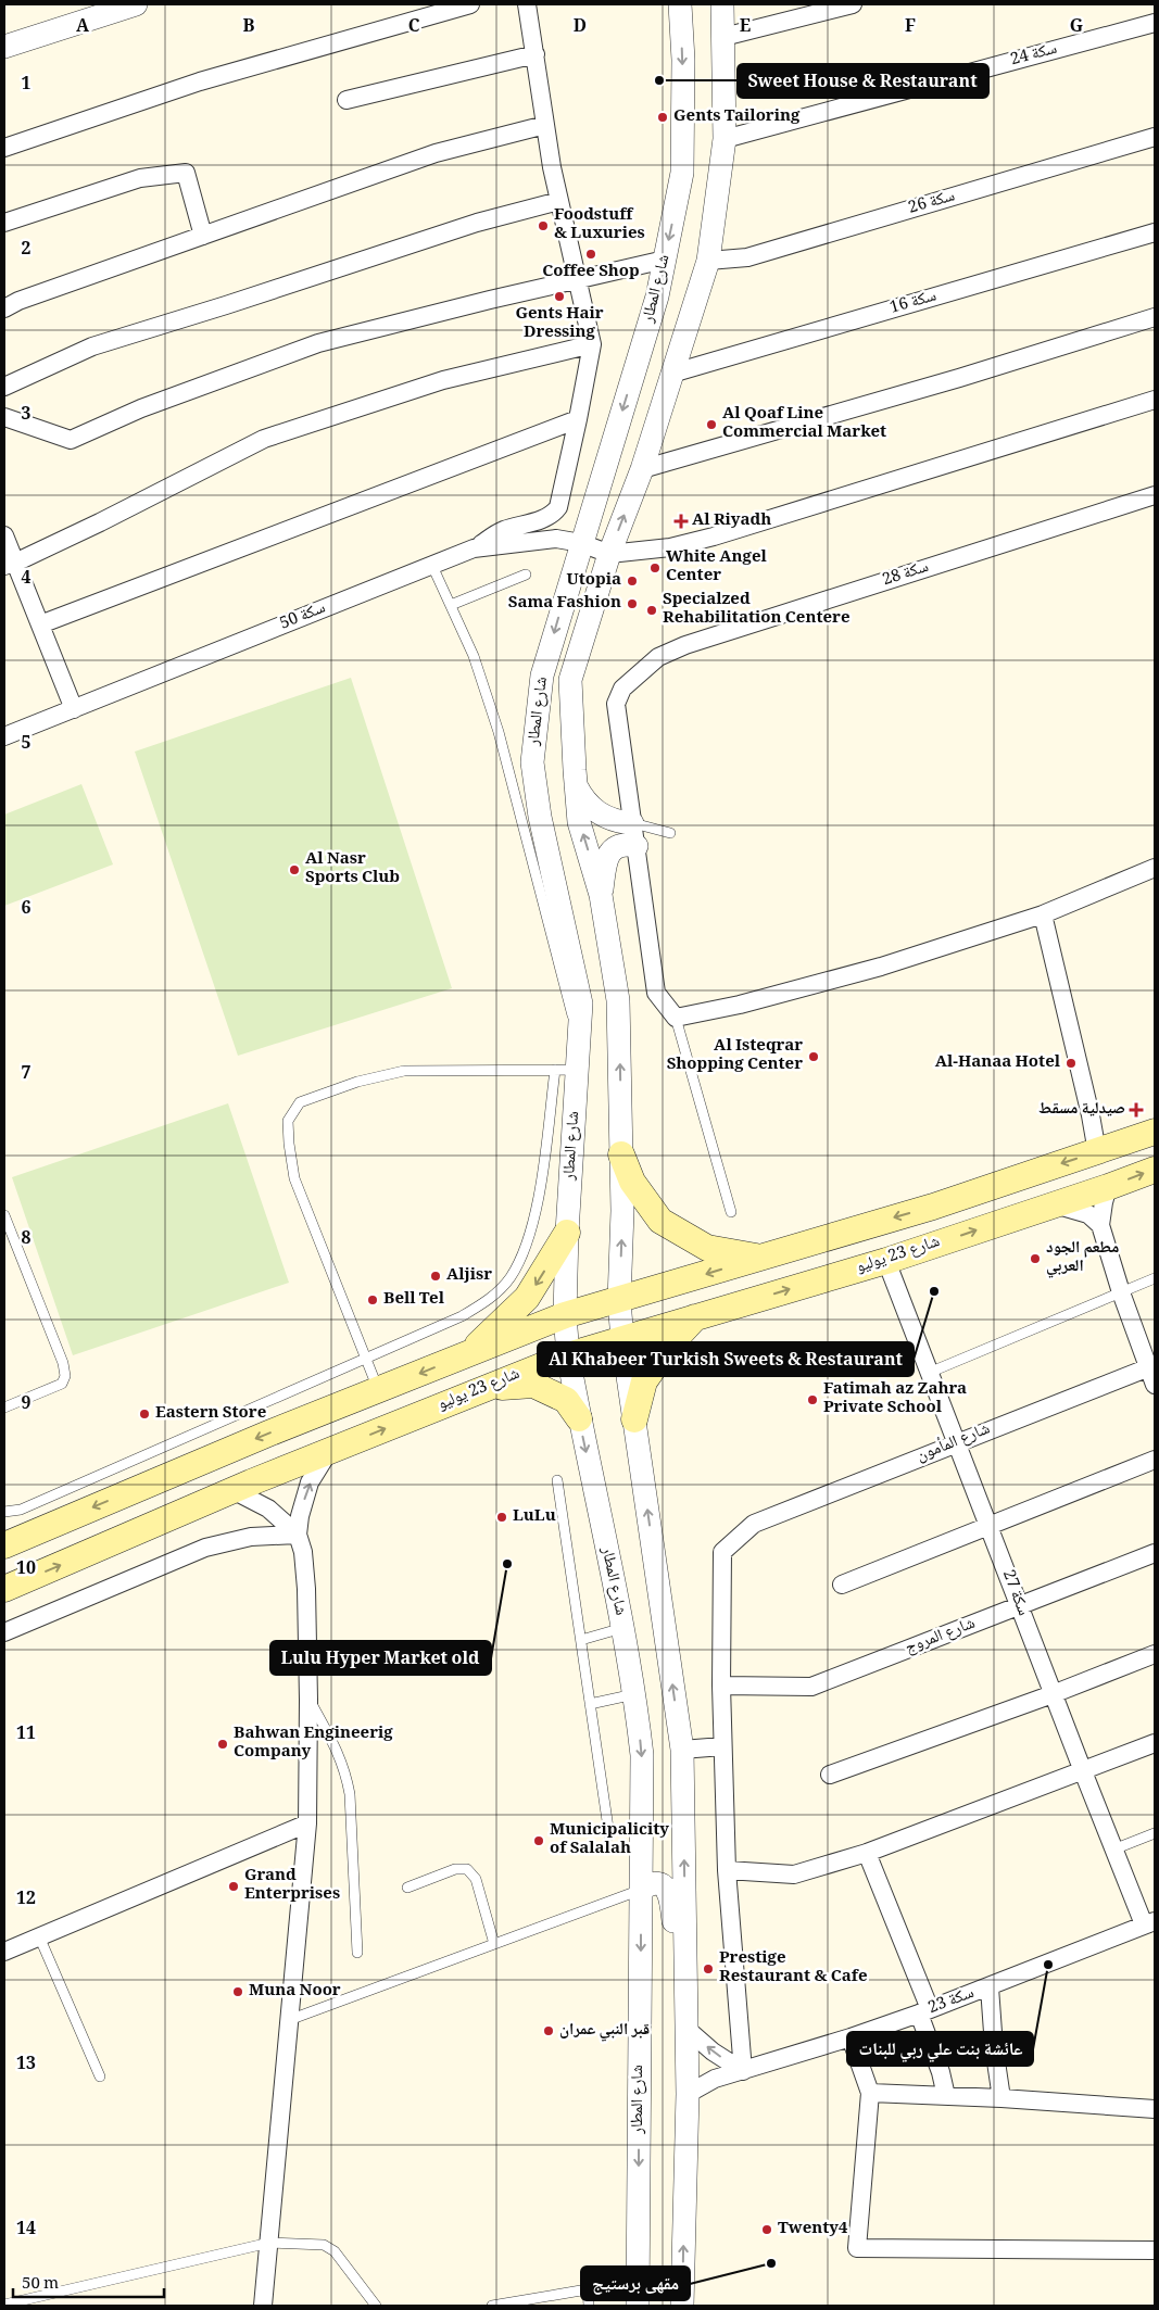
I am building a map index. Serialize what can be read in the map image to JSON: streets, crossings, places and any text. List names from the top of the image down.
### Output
{
  "streets": {
    "main road": ["شارع 23 يوليو"],
    "street": [
      "سكة 24",
      "سكة 26",
      "شارع المطار",
      "سكة 16",
      "سكة 28",
      "سكة 50",
      "شارع المأمون",
      "سكة 27",
      "شارع المروج",
      "23 سكة"
    ]
  },
  "crossings": [
    ["سكة 24", "شارع المطار"],
    ["سكة 26", "شارع المطار"],
    ["شارع المطار", "سكة 16"],
    ["شارع المطار", "سكة 50"],
    ["شارع المطار", "شارع 23 يوليو"],
    ["شارع المطار", "23 سكة"],
    ["شارع 23 يوليو", "سكة 27"],
    ["شارع المأمون", "سكة 27"],
    ["شارع المأمون", "شارع المروج"],
    ["شارع المأمون", "23 سكة"],
    ["سكة 27", "شارع المروج"],
    ["سكة 27", "23 سكة"]
  ],
  "places": {
    "other": [
      "Sweet House & Restaurant",
      "Gents Tailoring",
      "Foodstuff & Luxuries",
      "Coffee Shop",
      "Gents Hair Dressing",
      "Al Qoaf Line Commercial Market",
      "White Angel Center",
      "Utopia",
      "Sama Fashion",
      "Specialzed Rehabilitation Centere",
      "Al Nasr Sports Club",
      "Al Isteqrar Shopping Center",
      "Al-Hanaa Hotel",
      "مطعم الجود العربي",
      "Aljisr",
      "Al Khabeer Turkish Sweets & Restaurant",
      "Bell Tel",
      "Fatimah az Zahra Private School",
      "Eastern Store",
      "LuLu",
      "Lulu Hyper Market old",
      "Bahwan Engineerig Company",
      "Municipalicity of Salalah",
      "Grand Enterprises",
      "عائشة بنت علي ربي للبنات",
      "Prestige Restaurant & Cafe",
      "Muna Noor",
      "قبر النبي عمران",
      "Twenty4",
      "مقهى برستيج"
    ],
    "health": ["Al Riyadh", "صيدلية مسقط"]
  },
  "scale_bar": "50 m",
  "grid": {
    "columns": [
      "A",
      "B",
      "C",
      "D",
      "E",
      "F",
      "G"
    ],
    "rows": [
      "1",
      "2",
      "3",
      "4",
      "5",
      "6",
      "7",
      "8",
      "9",
      "10",
      "11",
      "12",
      "13",
      "14"
    ]
  }
}
